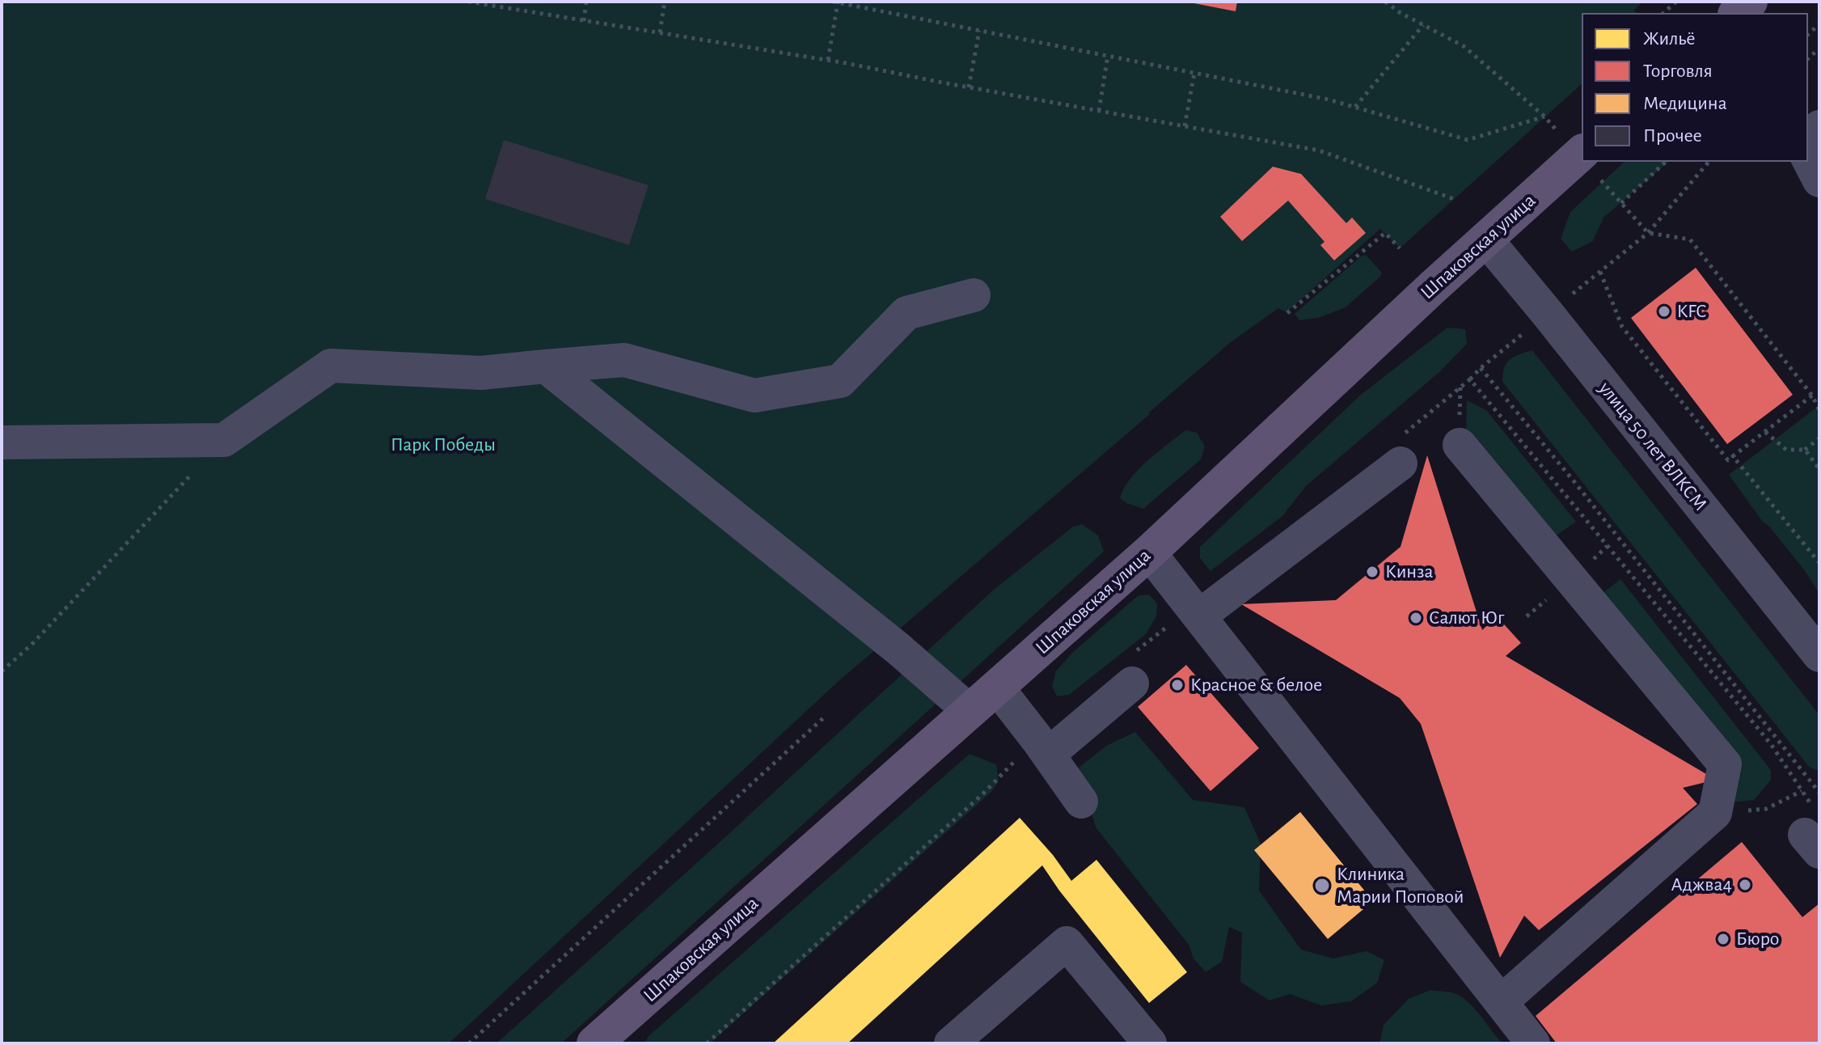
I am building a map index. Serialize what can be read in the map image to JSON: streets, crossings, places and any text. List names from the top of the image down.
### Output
{
  "streets": {
    "main road": ["Шпаковская улица"],
    "street": ["улица 50 лет ВЛКСМ"]
  },
  "crossings": [
    ["Шпаковская улица", "улица 50 лет ВЛКСМ"]
  ],
  "parks": ["Парк Победы"],
  "places": [
    "KFC",
    "Кинза",
    "Салют Юг",
    "Красное & белое",
    "Аджва4",
    "Клиника Марии Поповой",
    "Бюро"
  ],
  "legend": [
    "Жильё",
    "Торговля",
    "Медицина",
    "Прочее"
  ]
}
